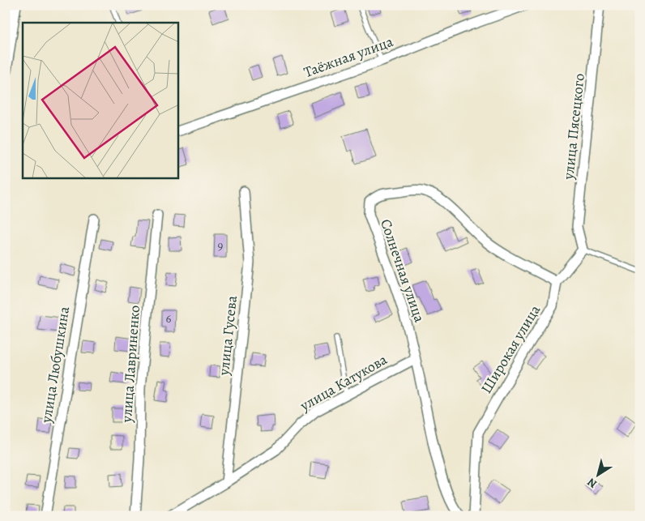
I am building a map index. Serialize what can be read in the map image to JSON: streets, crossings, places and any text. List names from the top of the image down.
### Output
{
  "streets": {
    "street": [
      "Таёжная улица",
      "улица Пясецкого",
      "Солнечная улица",
      "улица Гусева",
      "Широкая улица",
      "улица Лавриненко",
      "улица Любушкина",
      "улица Катукова"
    ]
  },
  "crossings": [
    ["Солнечная улица", "Широкая улица"],
    ["Солнечная улица", "улица Катукова"],
    ["улица Гусева", "улица Катукова"]
  ],
  "house_numbers": ["9", "6"],
  "north": "bottom left"
}
